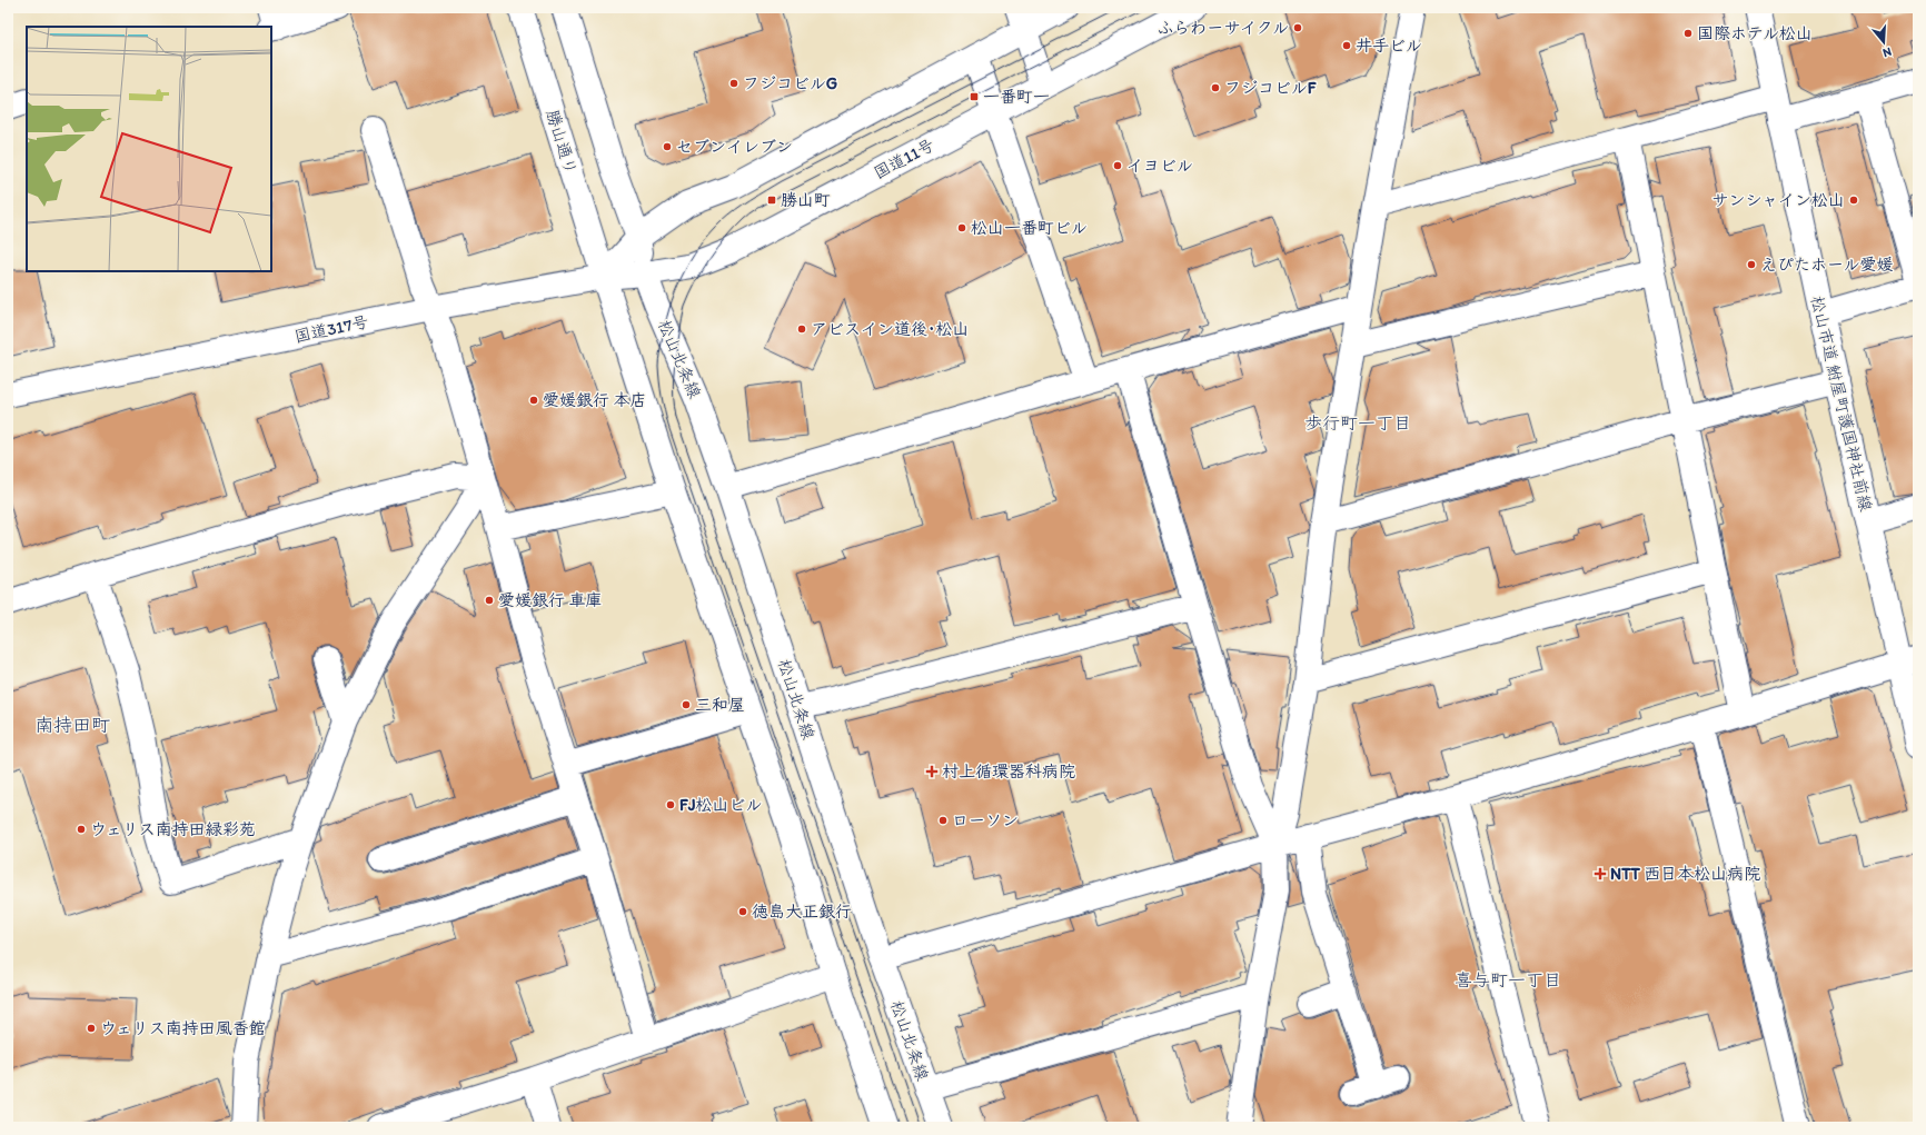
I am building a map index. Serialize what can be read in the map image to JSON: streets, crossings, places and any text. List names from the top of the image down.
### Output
{
  "streets": {
    "main road": [
      "勝山通り",
      "国道11号",
      "国道317号",
      "松山北条線",
      "松山市道 鮒屋町護国神社前線"
    ]
  },
  "crossings": [
    ["勝山通り", "国道11号"],
    ["勝山通り", "国道317号"],
    ["国道11号", "国道317号"],
    ["国道11号", "松山北条線"]
  ],
  "districts": ["歩行町一丁目", "南持田町", "喜与町一丁目"],
  "places": {
    "other": [
      "ふらわーサイクル",
      "国際ホテル松山",
      "井手ビル",
      "フジコビルG",
      "フジコビルF",
      "セブンイレブン",
      "イヨビル",
      "サンシャイン松山",
      "松山一番町ビル",
      "えぴたホール愛媛",
      "アビスイン道後･松山",
      "愛媛銀行 本店",
      "愛媛銀行 車庫",
      "三和屋",
      "FJ松山ビル",
      "ローソン",
      "ウェリス南持田緑彩苑",
      "徳島大正銀行",
      "ウェリス南持田風香館"
    ],
    "transit": ["一番町一", "勝山町"],
    "health": ["村上循環器科病院", "NTT 西日本松山病院"]
  },
  "north": "bottom"
}
